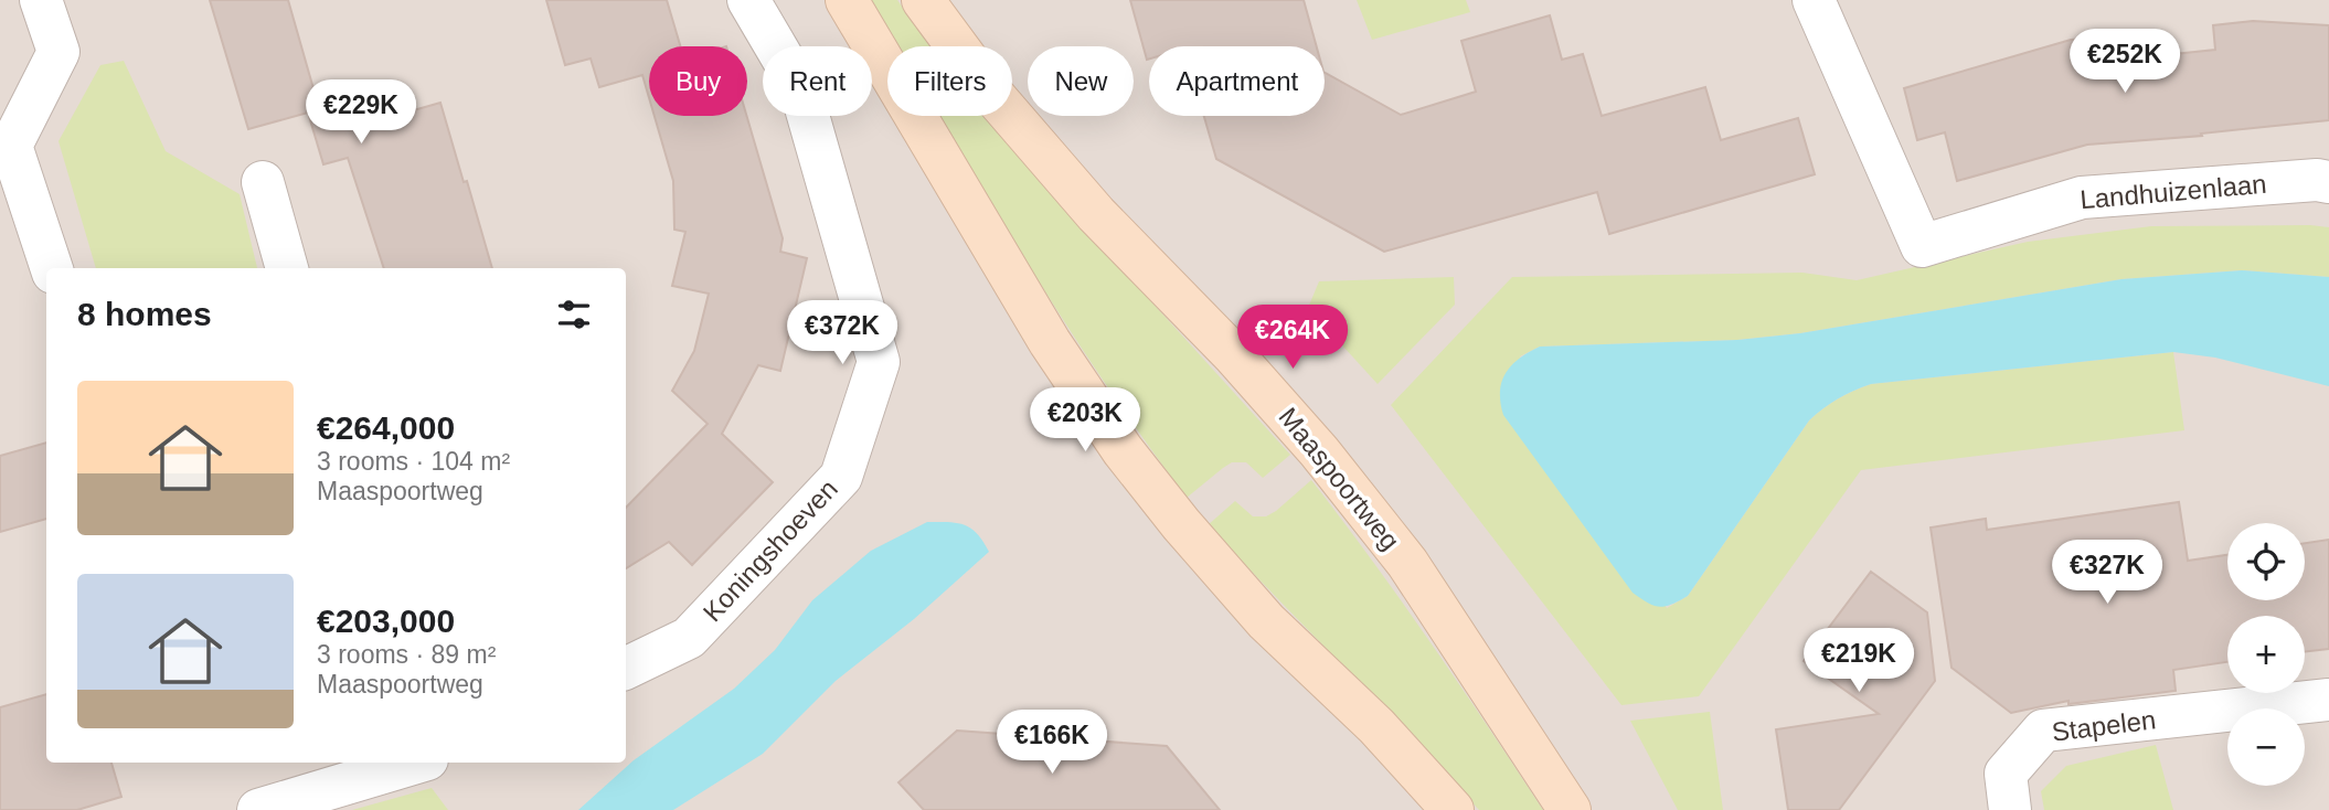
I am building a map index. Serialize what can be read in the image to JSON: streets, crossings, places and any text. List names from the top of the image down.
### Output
{
  "streets": {
    "main road": ["Maaspoortweg"],
    "street": ["Landhuizenlaan", "Koningshoeven", "Stapelen"]
  },
  "page": {
    "price": [
      "€252K",
      "€229K",
      "€372K",
      "€264K",
      "€203K",
      "€327K",
      "€219K",
      "€166K"
    ],
    "chip": [
      "Buy",
      "Rent",
      "Filters",
      "New",
      "Apartment"
    ],
    "heading": "8 homes",
    "list": [
      {
        "name": "€264,000",
        "note": "3 rooms · 104 m² · Maaspoortweg"
      },
      {
        "name": "€203,000",
        "note": "3 rooms · 89 m² · Maaspoortweg"
      }
    ],
    "map_buttons": ["+", "−"]
  }
}
